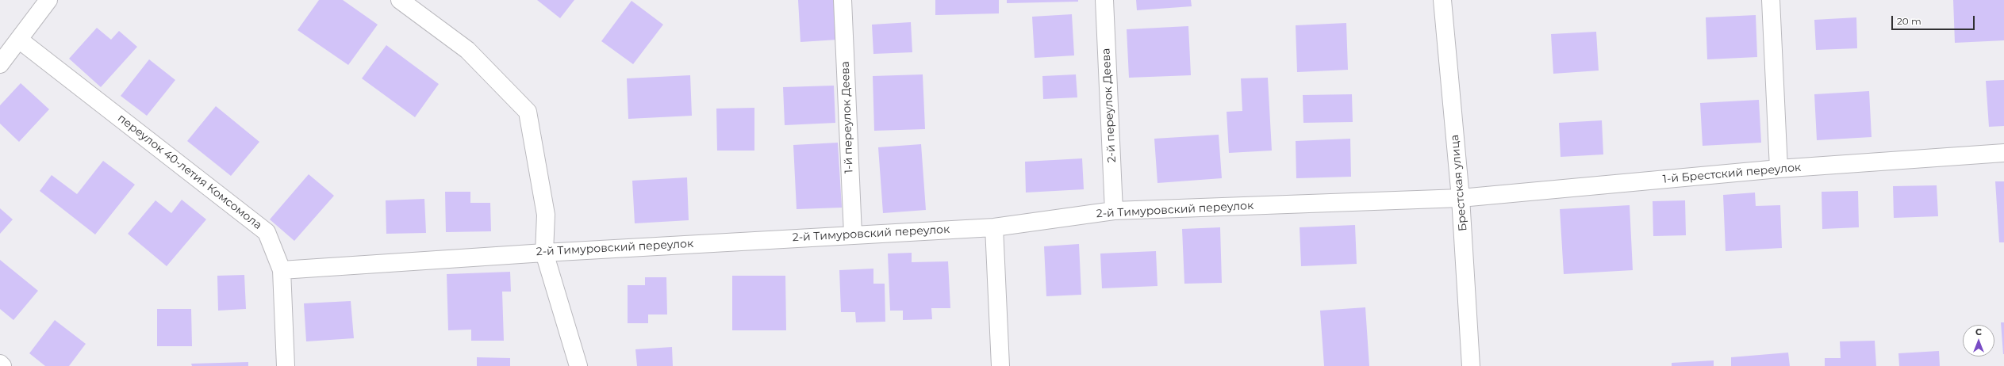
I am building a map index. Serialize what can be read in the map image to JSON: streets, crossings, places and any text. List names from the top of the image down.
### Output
{
  "streets": {
    "street": [
      "2-й переулок Деева",
      "1-й переулок Деева",
      "переулок 40-летия Комсомола",
      "1-й Брестский переулок",
      "Брестская улица",
      "2-й Тимуровский переулок"
    ]
  },
  "crossings": [
    ["2-й переулок Деева", "2-й Тимуровский переулок"],
    ["1-й переулок Деева", "2-й Тимуровский переулок"],
    ["переулок 40-летия Комсомола", "2-й Тимуровский переулок"],
    ["1-й Брестский переулок", "Брестская улица"],
    ["1-й Брестский переулок", "2-й Тимуровский переулок"],
    ["Брестская улица", "2-й Тимуровский переулок"]
  ],
  "scale_bar": "20 m",
  "north": "top"
}
